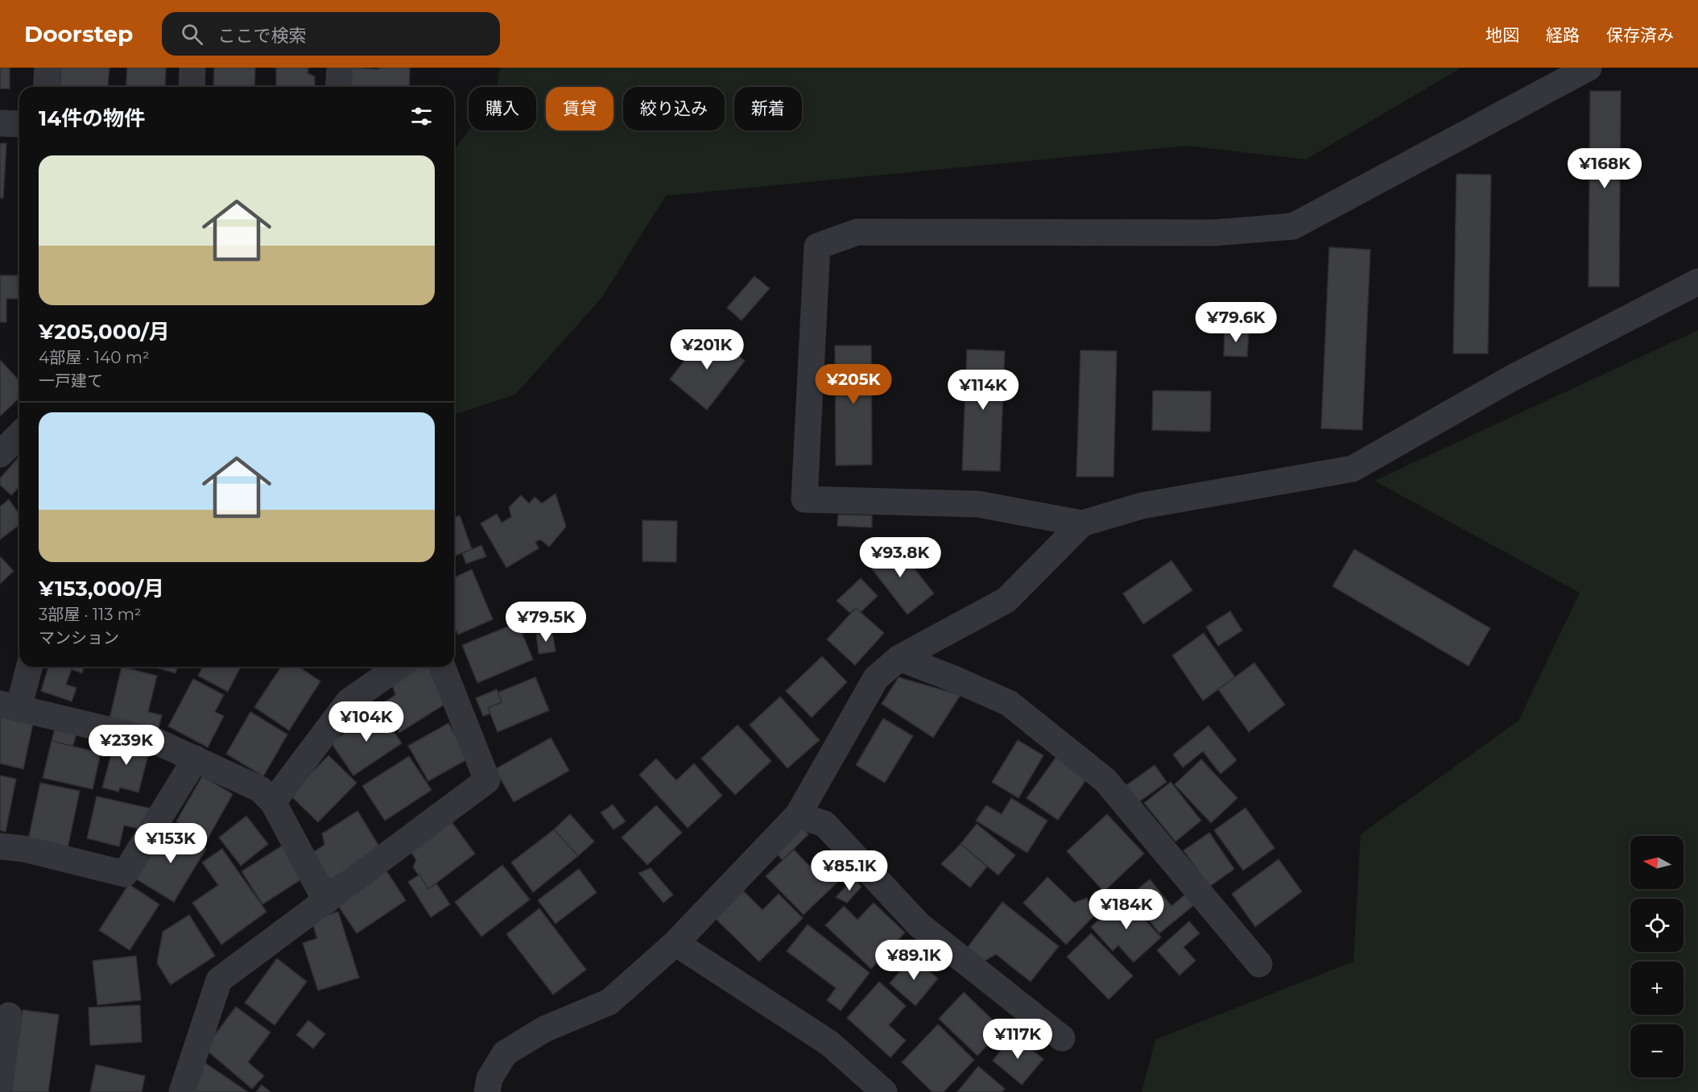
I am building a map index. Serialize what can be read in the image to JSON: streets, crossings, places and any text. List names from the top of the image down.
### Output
{
  "north": "left",
  "page": {
    "header": "Doorstep",
    "search": "ここで検索",
    "nav": ["地図", "経路", "保存済み"],
    "chip": [
      "購入",
      "賃貸",
      "絞り込み",
      "新着"
    ],
    "heading": "14件の物件",
    "list": [
      {
        "name": "¥205,000/月",
        "note": "4部屋 · 140 m² · 一戸建て"
      },
      {
        "name": "¥153,000/月",
        "note": "3部屋 · 113 m² · マンション"
      }
    ],
    "price": [
      "¥168K",
      "¥79.6K",
      "¥201K",
      "¥205K",
      "¥114K",
      "¥93.8K",
      "¥79.5K",
      "¥104K",
      "¥239K",
      "¥153K",
      "¥85.1K",
      "¥184K",
      "¥89.1K",
      "¥117K"
    ],
    "map_buttons": ["+", "−"]
  }
}
